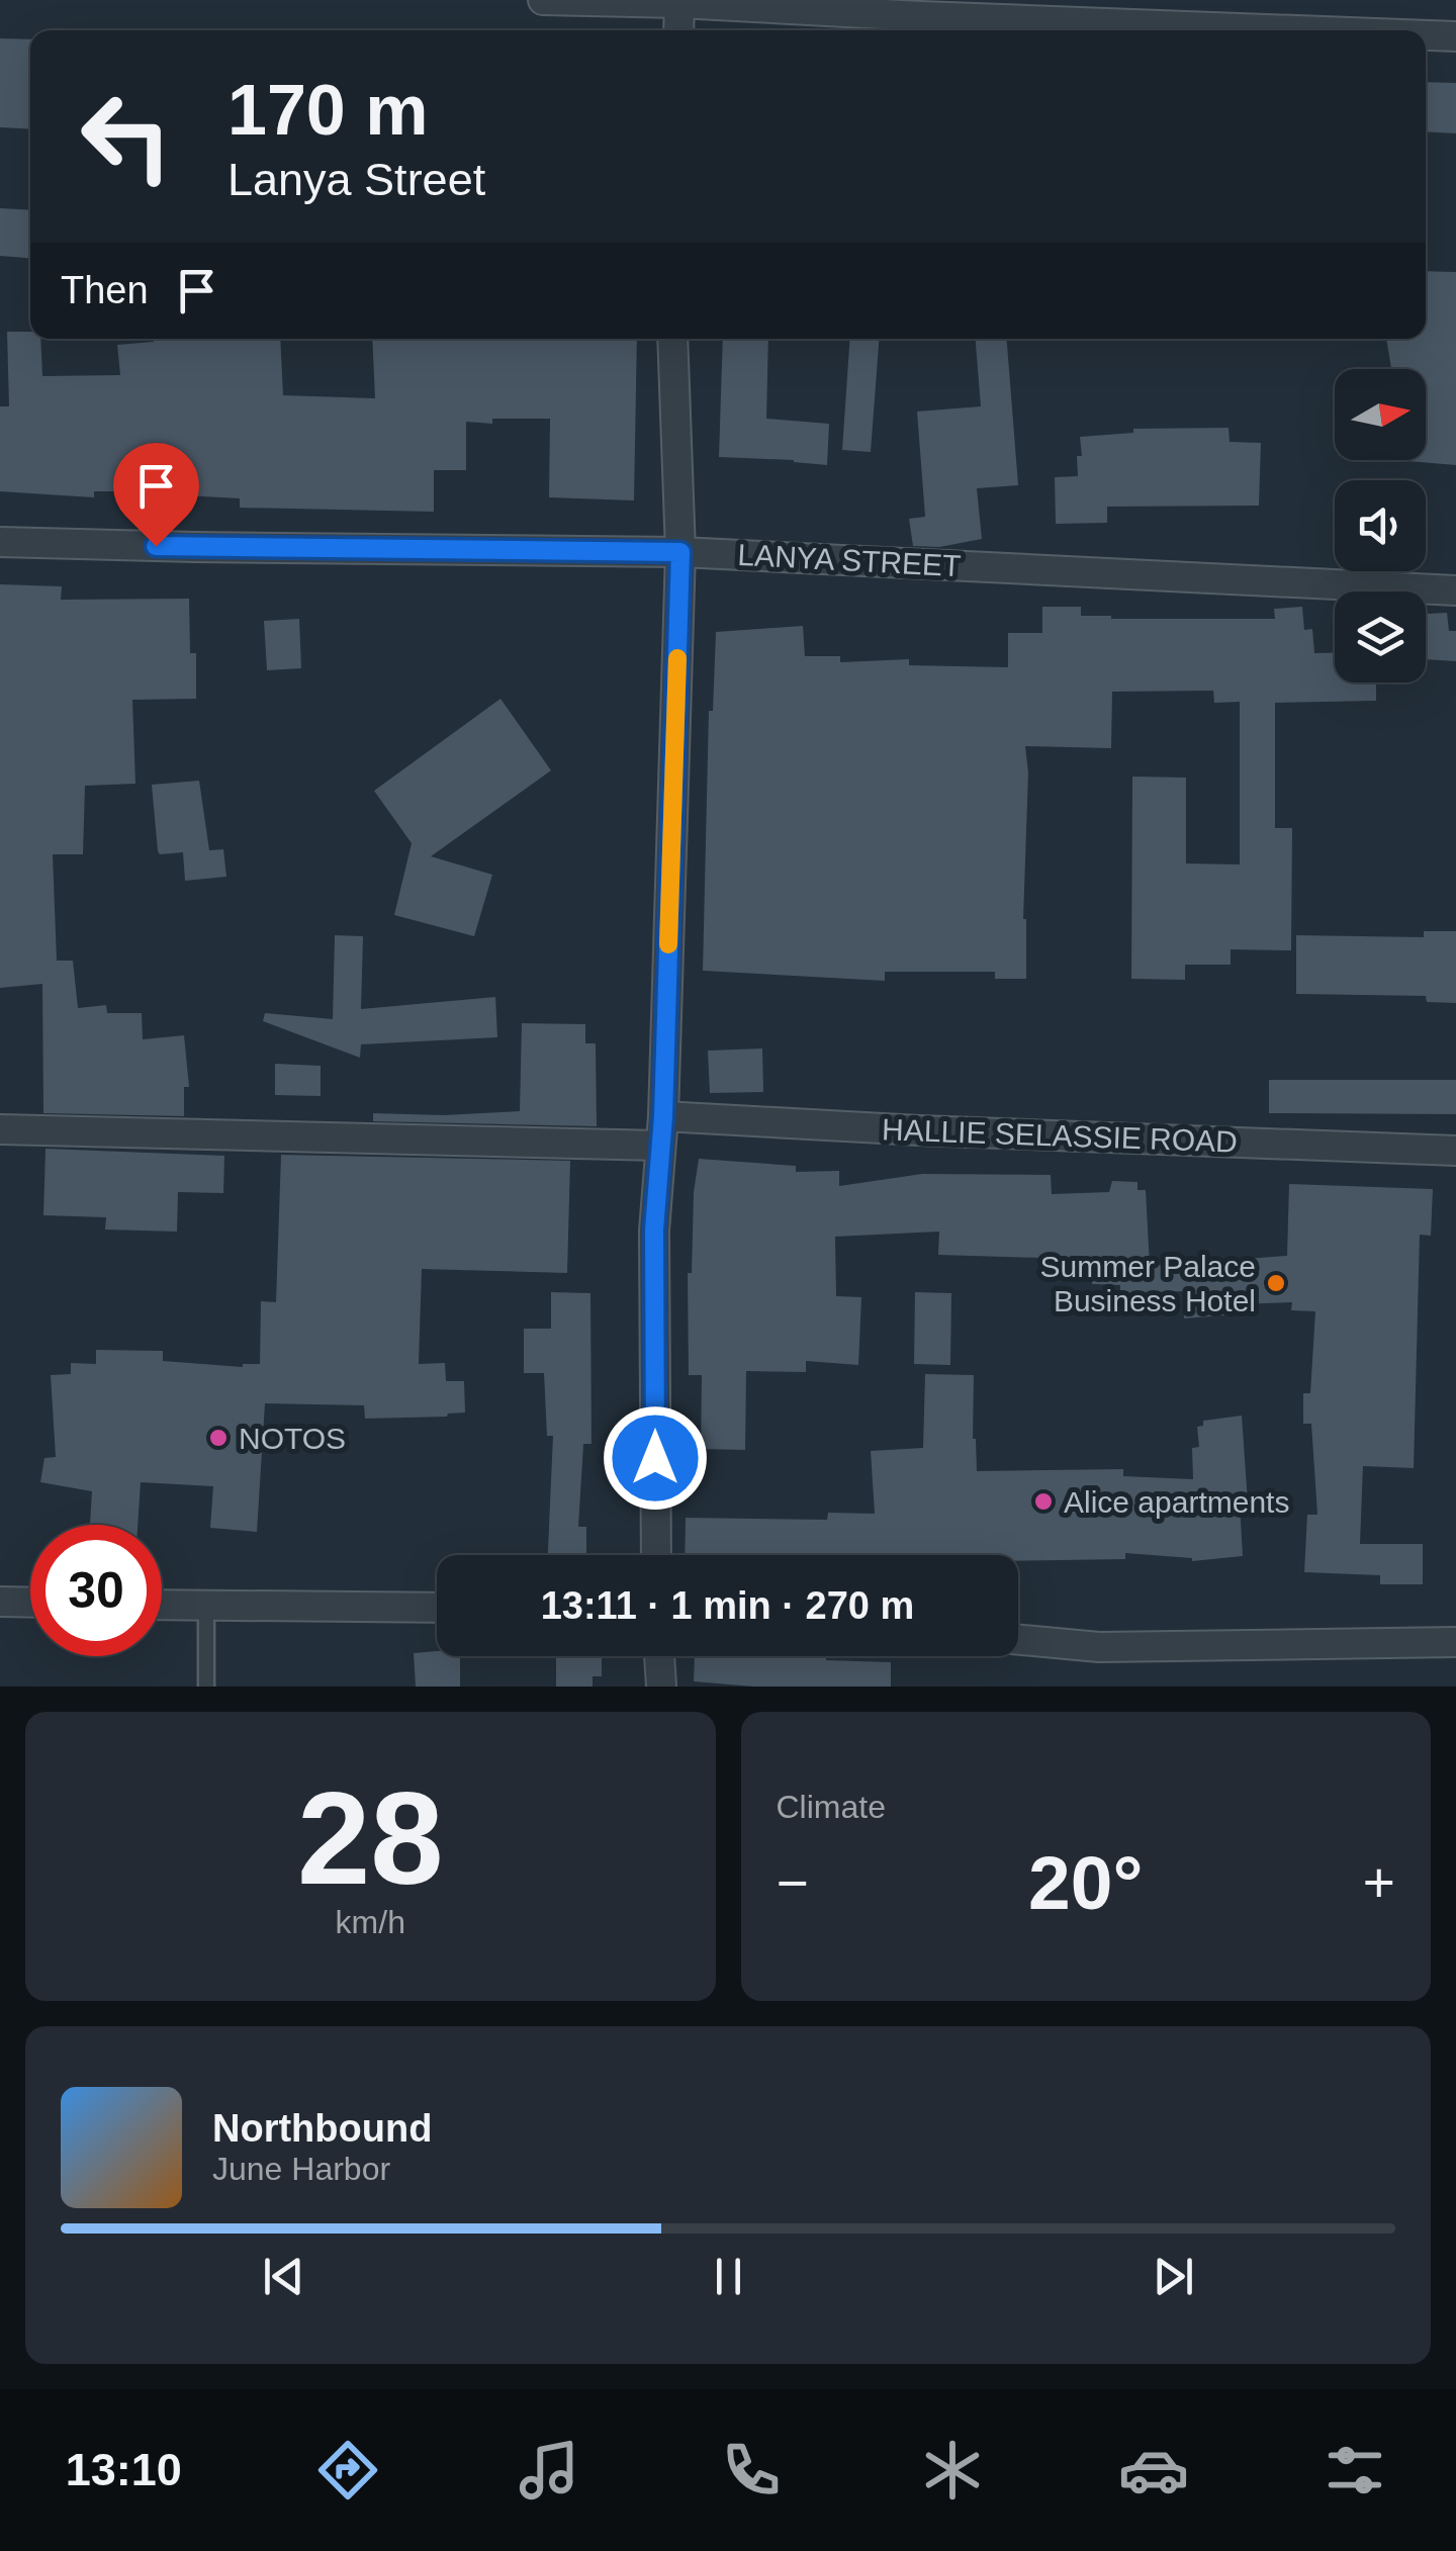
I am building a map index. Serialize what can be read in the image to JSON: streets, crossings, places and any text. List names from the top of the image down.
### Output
{
  "streets": {
    "street": ["LANYA STREET", "HALLIE SELASSIE ROAD"]
  },
  "places": ["Summer Palace Business Hotel", "NOTOS", "Alice apartments"],
  "north": "right",
  "page": {
    "turn": ["170 m", "Lanya Street"],
    "then": "Then",
    "limit": "30",
    "trip": "13:11 · 1 min · 270 m",
    "tile": [
      ["28", "km/h"],
      "Climate"
    ],
    "heat": ["−", "20°", "+"],
    "song": ["Northbound", "June Harbor"],
    "tabs": "13:10"
  }
}
